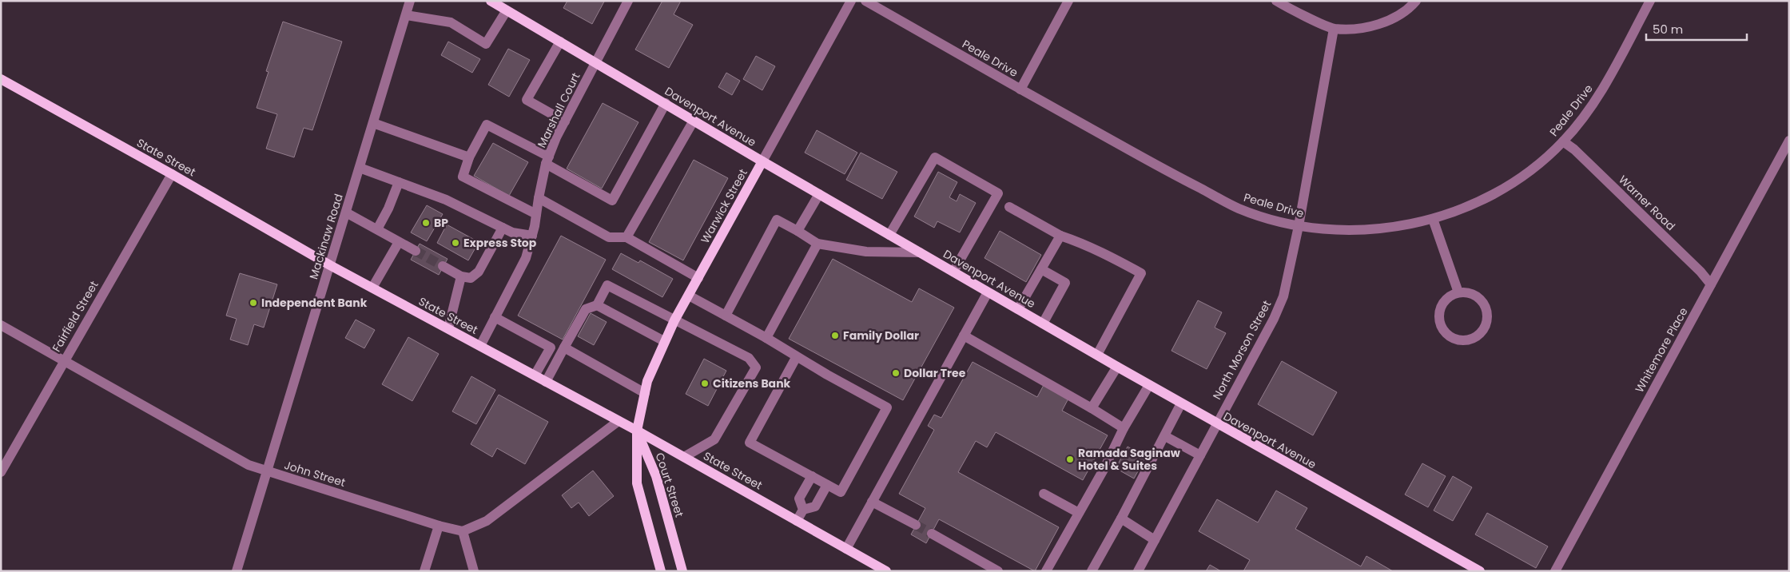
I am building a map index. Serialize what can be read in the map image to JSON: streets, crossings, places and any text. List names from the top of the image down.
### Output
{
  "streets": {
    "main road": [
      "Davenport Avenue",
      "State Street",
      "Warwick Street",
      "Court Street"
    ],
    "street": [
      "Peale Drive",
      "Marshall Court",
      "Warner Road",
      "Mackinaw Road",
      "Fairfield Street",
      "North Morson Street",
      "Whitemore Place",
      "John Street"
    ]
  },
  "crossings": [
    ["Peale Drive", "Warner Road"],
    ["Peale Drive", "North Morson Street"],
    ["Marshall Court", "Davenport Avenue"],
    ["Marshall Court", "State Street"],
    ["Davenport Avenue", "Warwick Street"],
    ["Davenport Avenue", "North Morson Street"],
    ["State Street", "Warwick Street"],
    ["State Street", "Mackinaw Road"],
    ["State Street", "Fairfield Street"],
    ["State Street", "Court Street"],
    ["Warner Road", "Whitemore Place"],
    ["Warwick Street", "Court Street"],
    ["Mackinaw Road", "John Street"],
    ["Fairfield Street", "John Street"]
  ],
  "places": [
    "BP",
    "Express Stop",
    "Independent Bank",
    "Family Dollar",
    "Dollar Tree",
    "Citizens Bank",
    "Ramada Saginaw Hotel & Suites"
  ],
  "scale_bar": "50 m"
}
